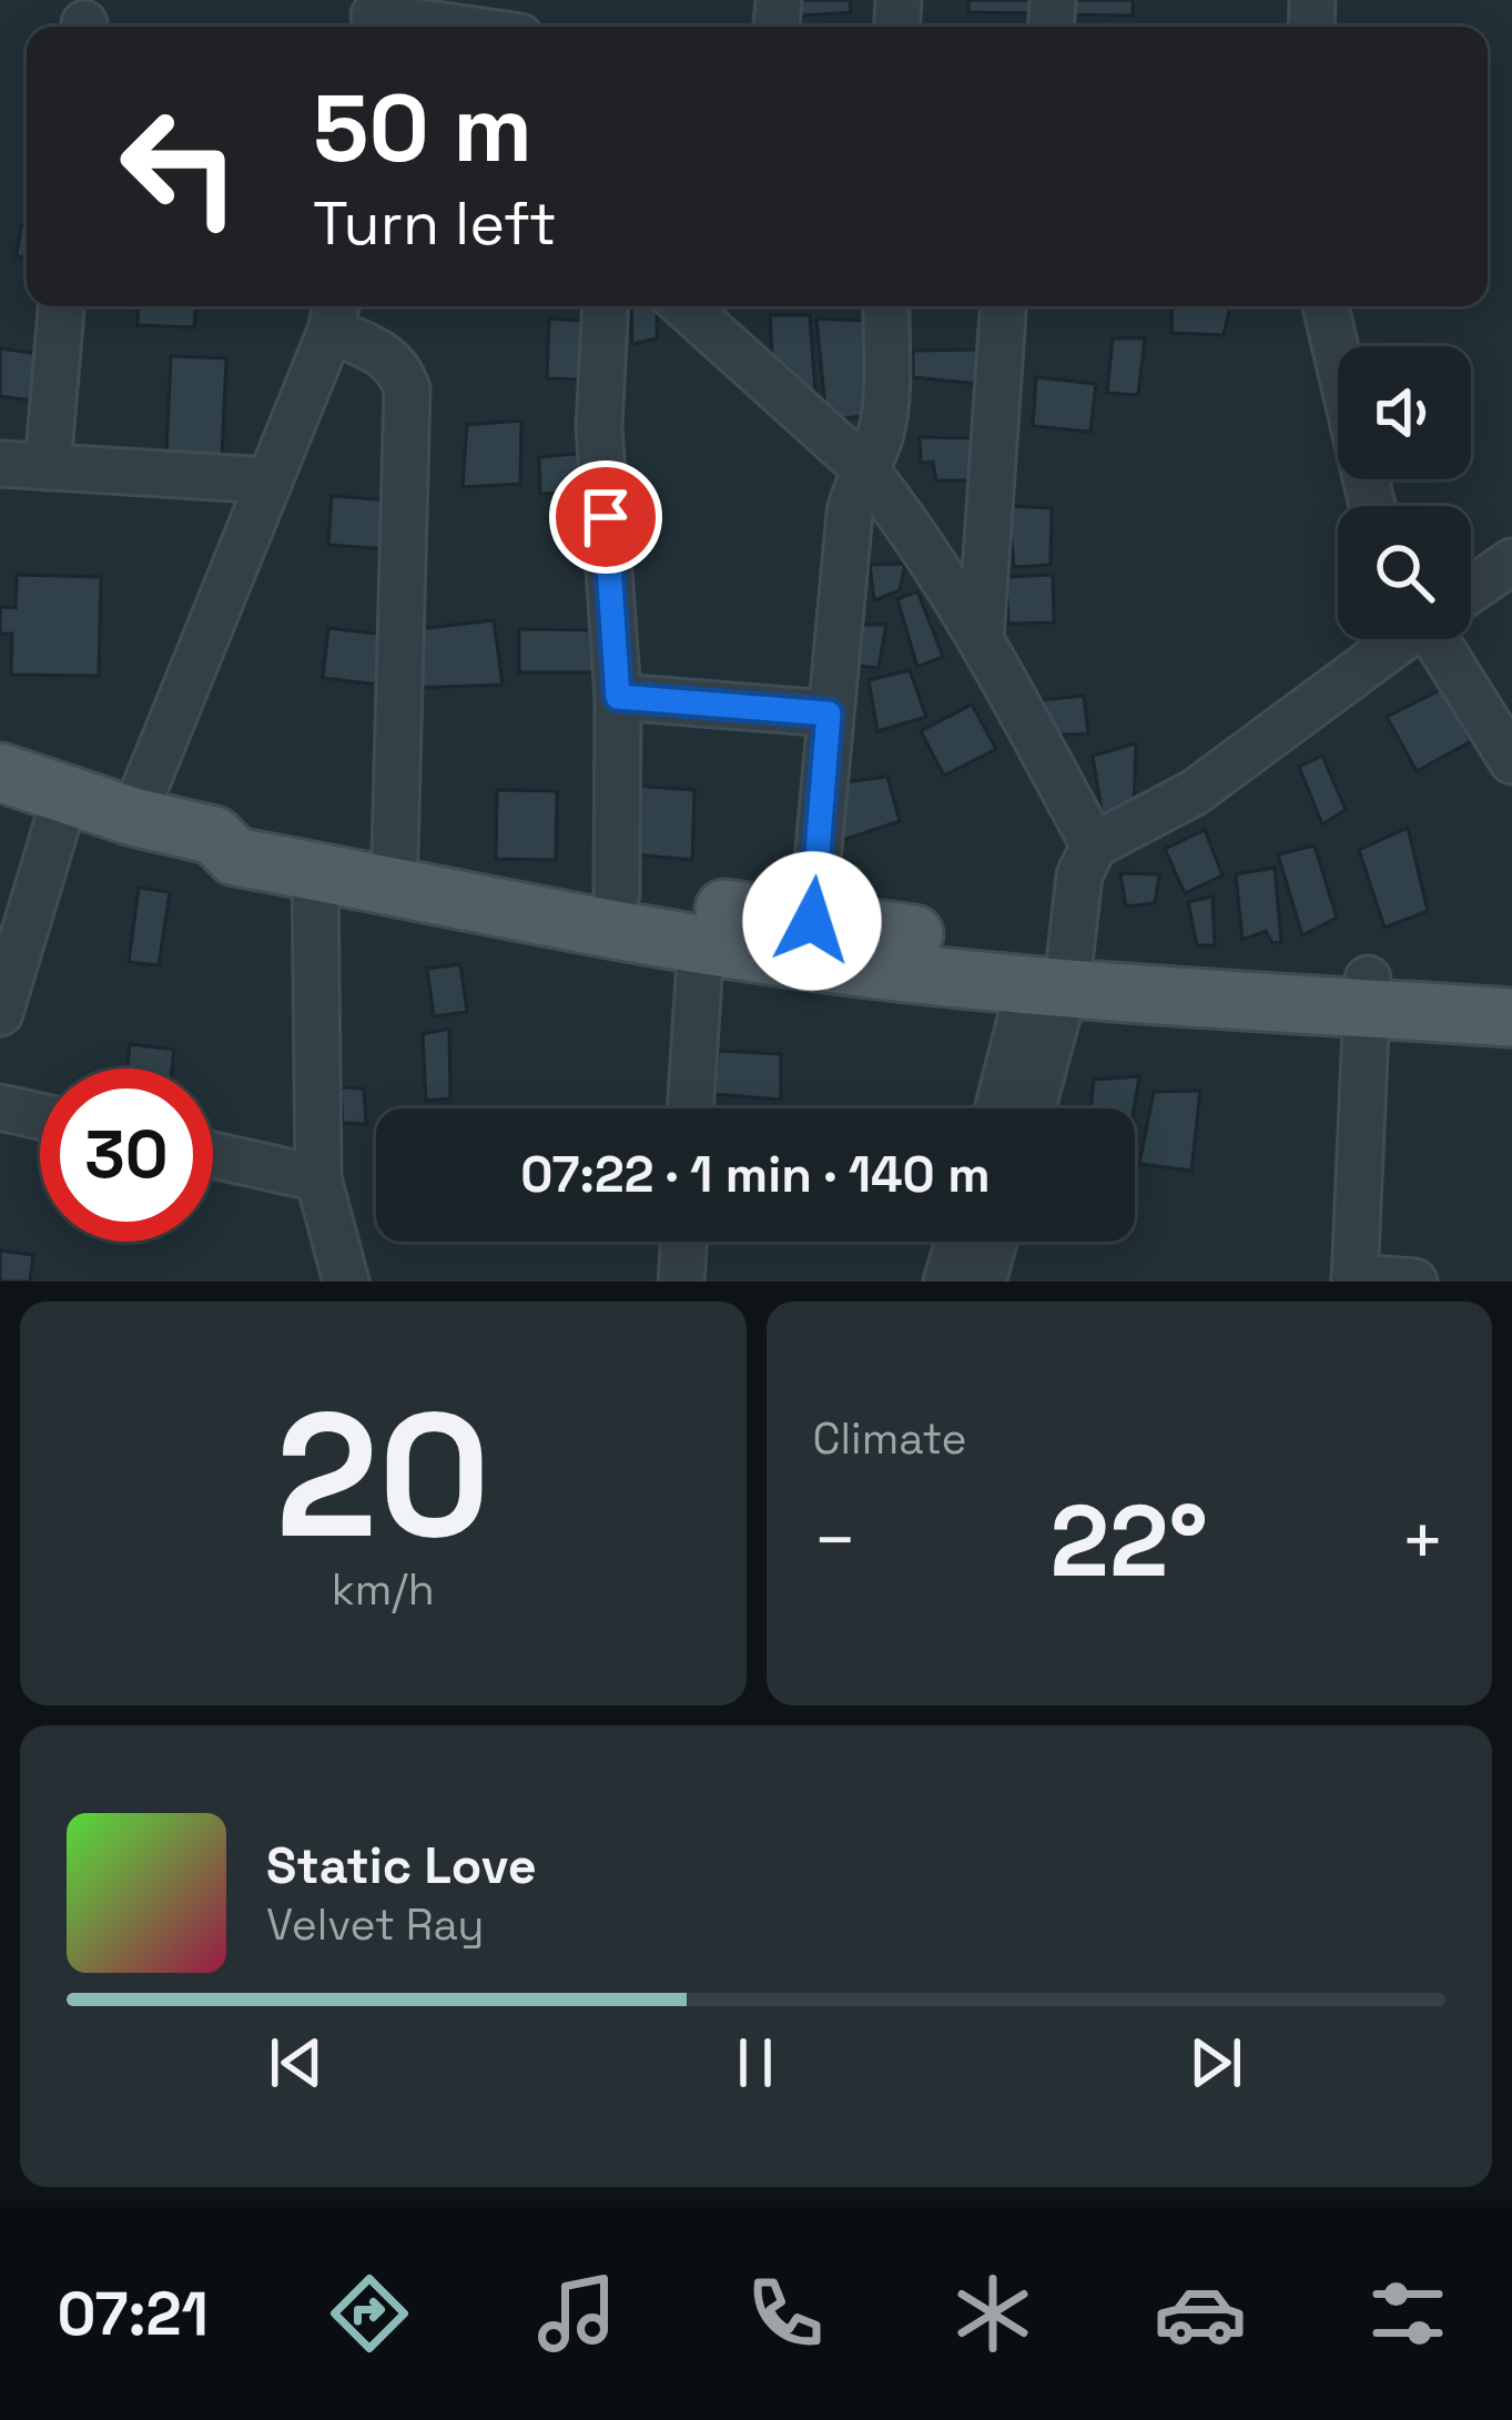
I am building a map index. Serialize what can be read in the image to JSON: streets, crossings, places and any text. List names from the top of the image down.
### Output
{
  "page": {
    "turn": ["50 m", "Turn left"],
    "limit": "30",
    "trip": "07:22 · 1 min · 140 m",
    "tile": [
      ["20", "km/h"],
      "Climate"
    ],
    "heat": ["−", "22°", "+"],
    "song": ["Static Love", "Velvet Ray"],
    "tabs": "07:21"
  }
}
